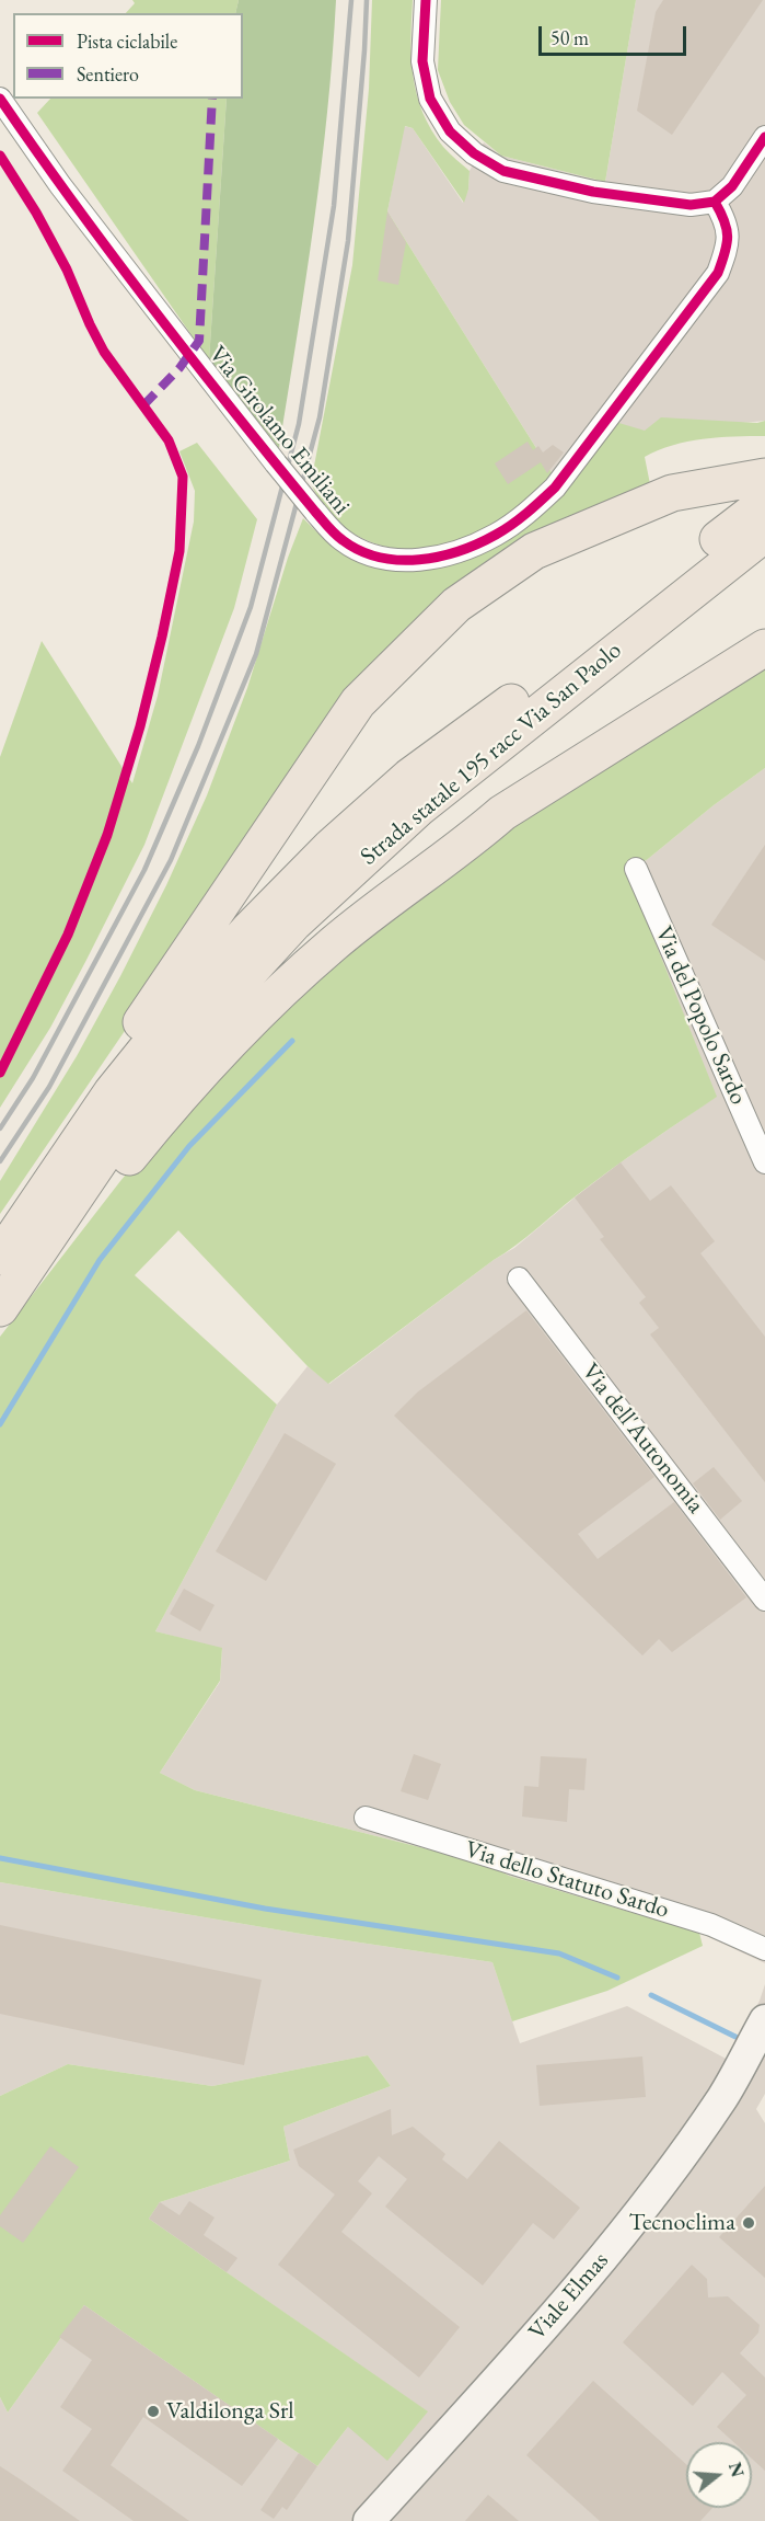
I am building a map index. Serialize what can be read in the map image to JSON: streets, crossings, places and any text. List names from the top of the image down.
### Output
{
  "streets": {
    "highway": ["Strada statale 195 racc Via San Paolo"],
    "main road": ["Viale Elmas"],
    "street": [
      "Via Girolamo Emiliani",
      "Via del Popolo Sardo",
      "Via dell'Autonomia",
      "Via dello Statuto Sardo"
    ]
  },
  "places": ["Tecnoclima", "Valdilonga Srl"],
  "legend": ["Pista ciclabile", "Sentiero"],
  "scale_bar": "50 m",
  "north": "right"
}
